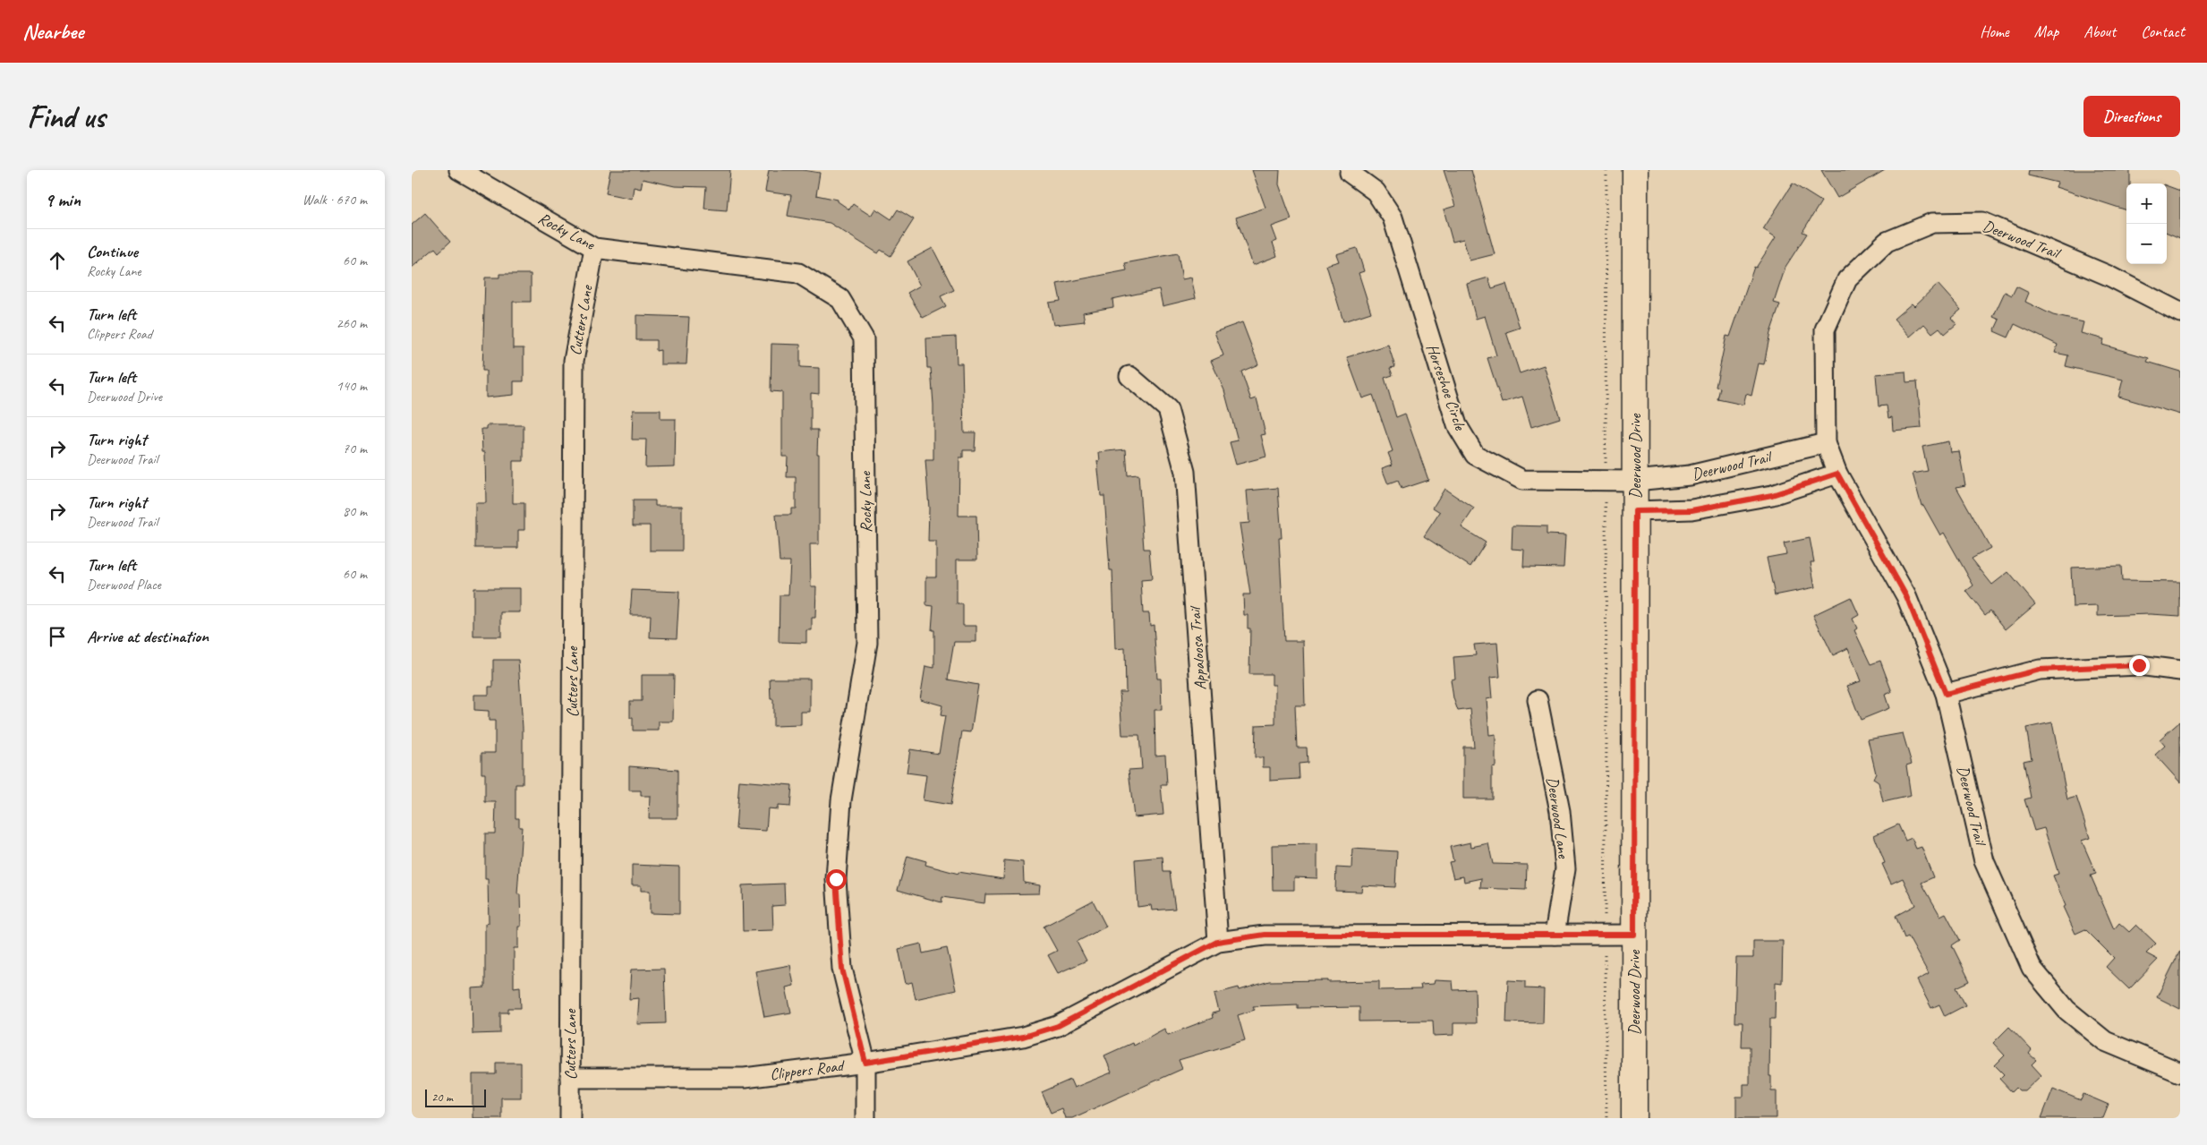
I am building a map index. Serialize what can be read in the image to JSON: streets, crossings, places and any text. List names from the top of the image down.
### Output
{
  "streets": {
    "street": [
      "Rocky Lane",
      "Deerwood Trail",
      "Cutters Lane",
      "Horseshoe Circle",
      "Deerwood Drive",
      "Appaloosa Trail",
      "Deerwood Lane",
      "Clippers Road"
    ]
  },
  "crossings": [
    ["Rocky Lane", "Cutters Lane"],
    ["Rocky Lane", "Clippers Road"],
    ["Deerwood Trail", "Horseshoe Circle"],
    ["Deerwood Trail", "Deerwood Drive"],
    ["Cutters Lane", "Clippers Road"],
    ["Horseshoe Circle", "Deerwood Drive"],
    ["Deerwood Drive", "Clippers Road"],
    ["Appaloosa Trail", "Clippers Road"],
    ["Deerwood Lane", "Clippers Road"]
  ],
  "scale_bar": "20 m",
  "page": {
    "header": "Nearbee",
    "nav": [
      "Home",
      "Map",
      "About",
      "Contact"
    ],
    "buttons": "Directions",
    "title": "Find us",
    "heading": ["9 min", "Walk · 670 m"],
    "map_buttons": ["+", "−"],
    "list": [
      ["Continue", "Rocky Lane", "60 m"],
      ["Turn left", "Clippers Road", "260 m"],
      ["Turn left", "Deerwood Drive", "140 m"],
      ["Turn right", "Deerwood Trail", "70 m"],
      ["Turn right", "Deerwood Trail", "80 m"],
      ["Turn left", "Deerwood Place", "60 m"],
      "Arrive at destination"
    ],
    "scale": "20 m"
  }
}
